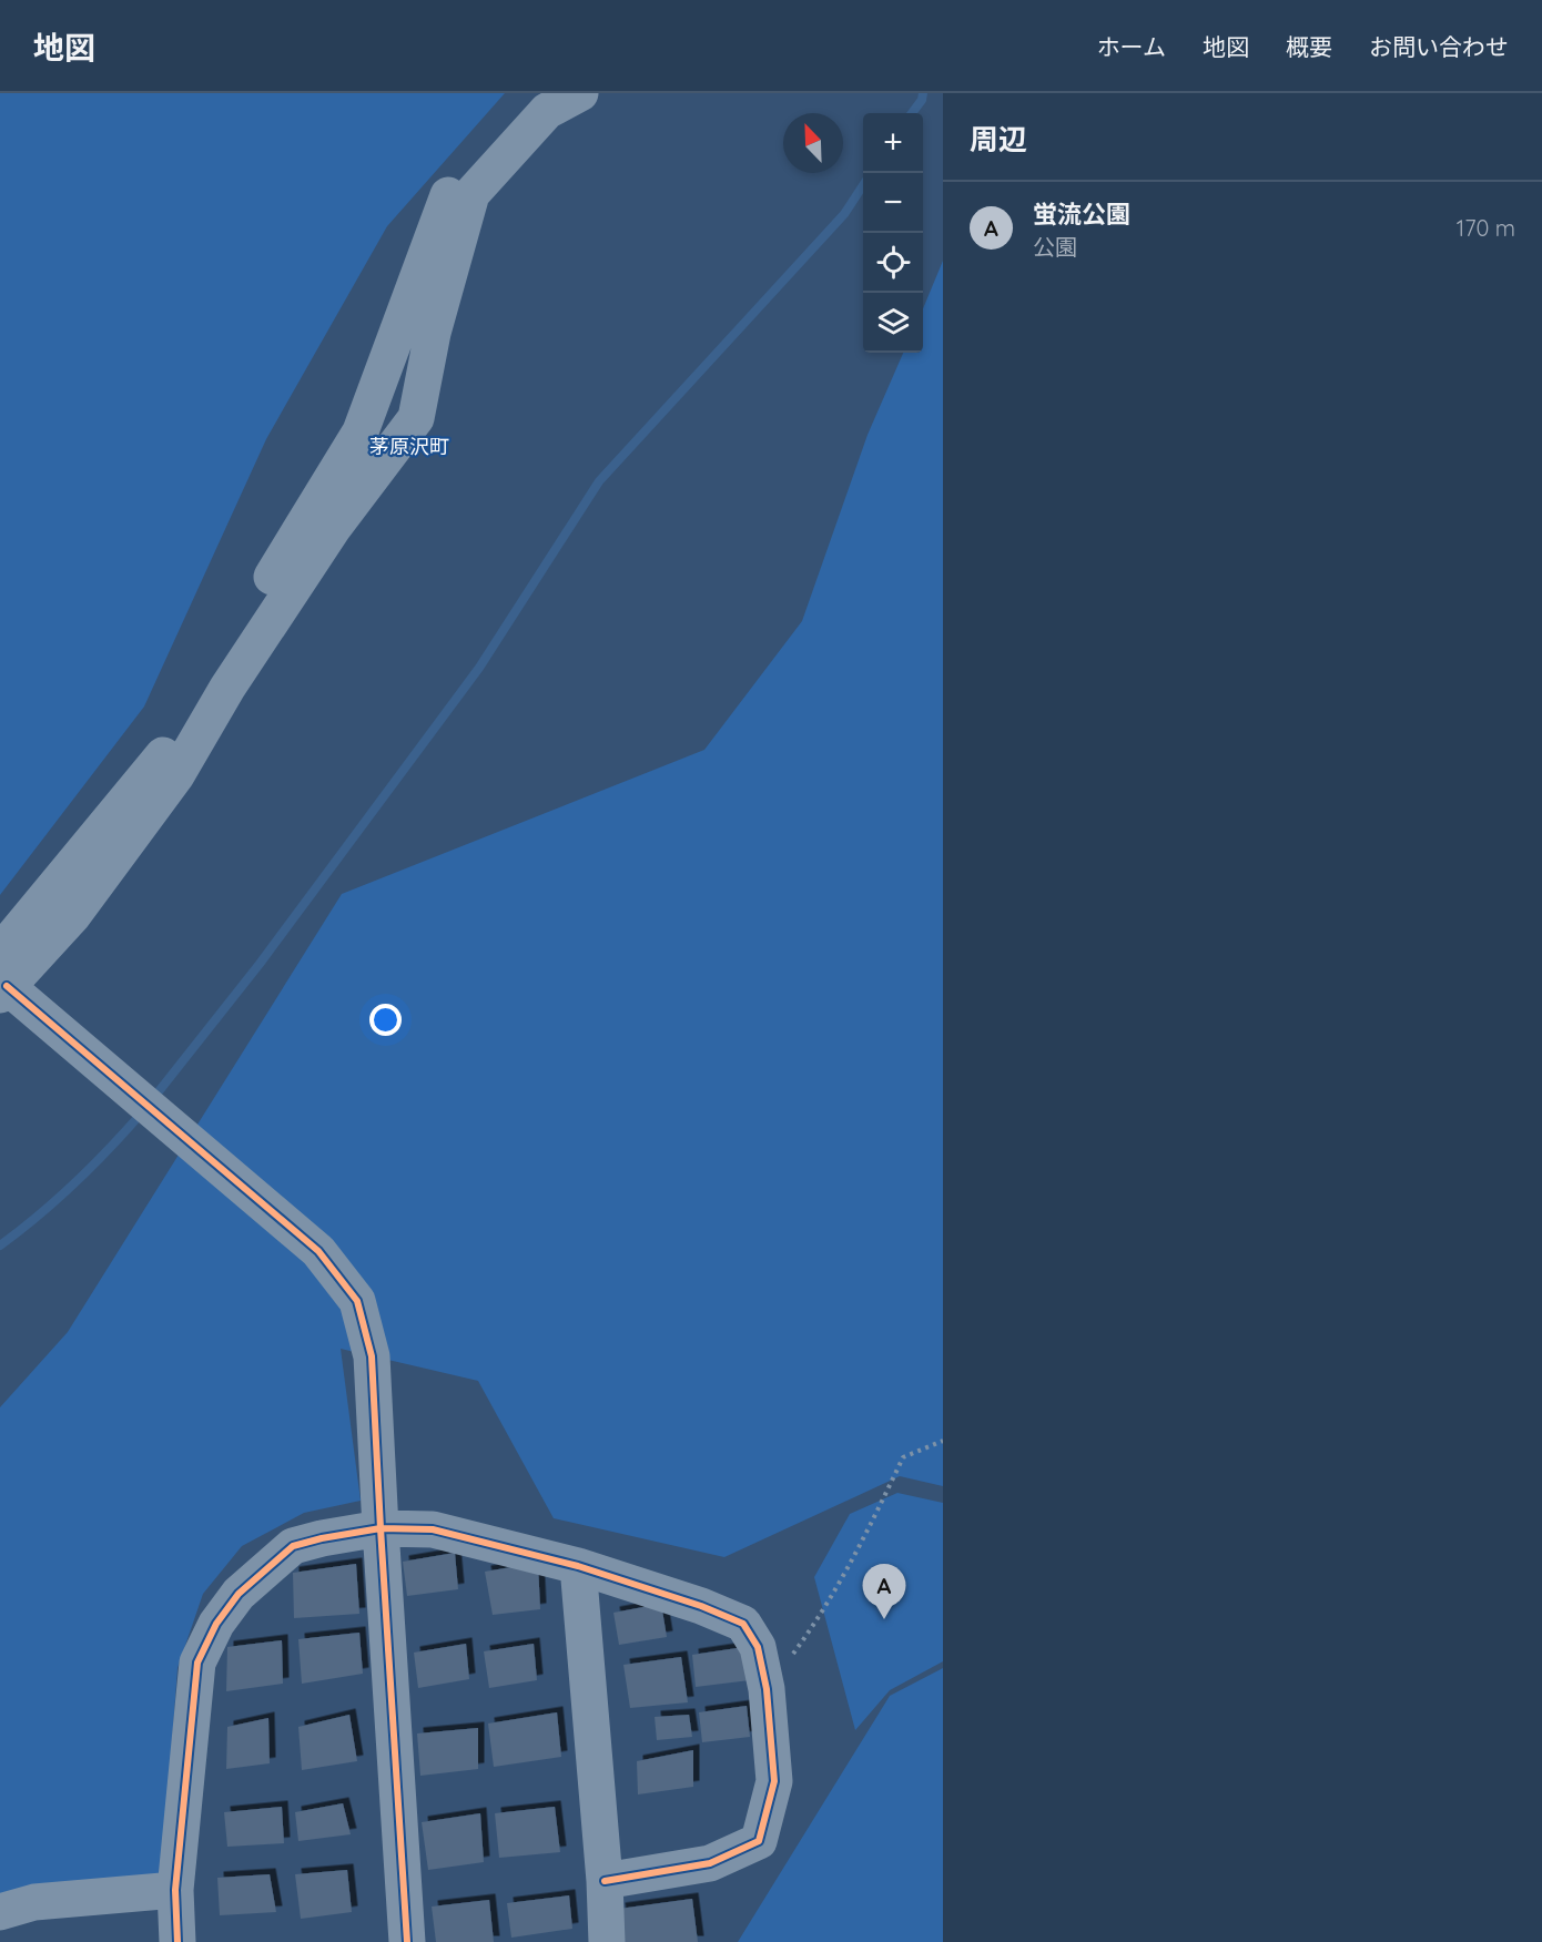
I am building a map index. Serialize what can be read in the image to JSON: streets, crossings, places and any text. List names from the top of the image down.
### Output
{
  "districts": ["茅原沢町"],
  "north": "top left",
  "page": {
    "header": "地図",
    "nav": [
      "ホーム",
      "地図",
      "概要",
      "お問い合わせ"
    ],
    "heading": "周辺",
    "map_buttons": ["+", "−"],
    "list": [
      {
        "mark": "A",
        "name": "蛍流公園",
        "note": "公園",
        "value": "170 m"
      }
    ],
    "pins": "A"
  }
}
